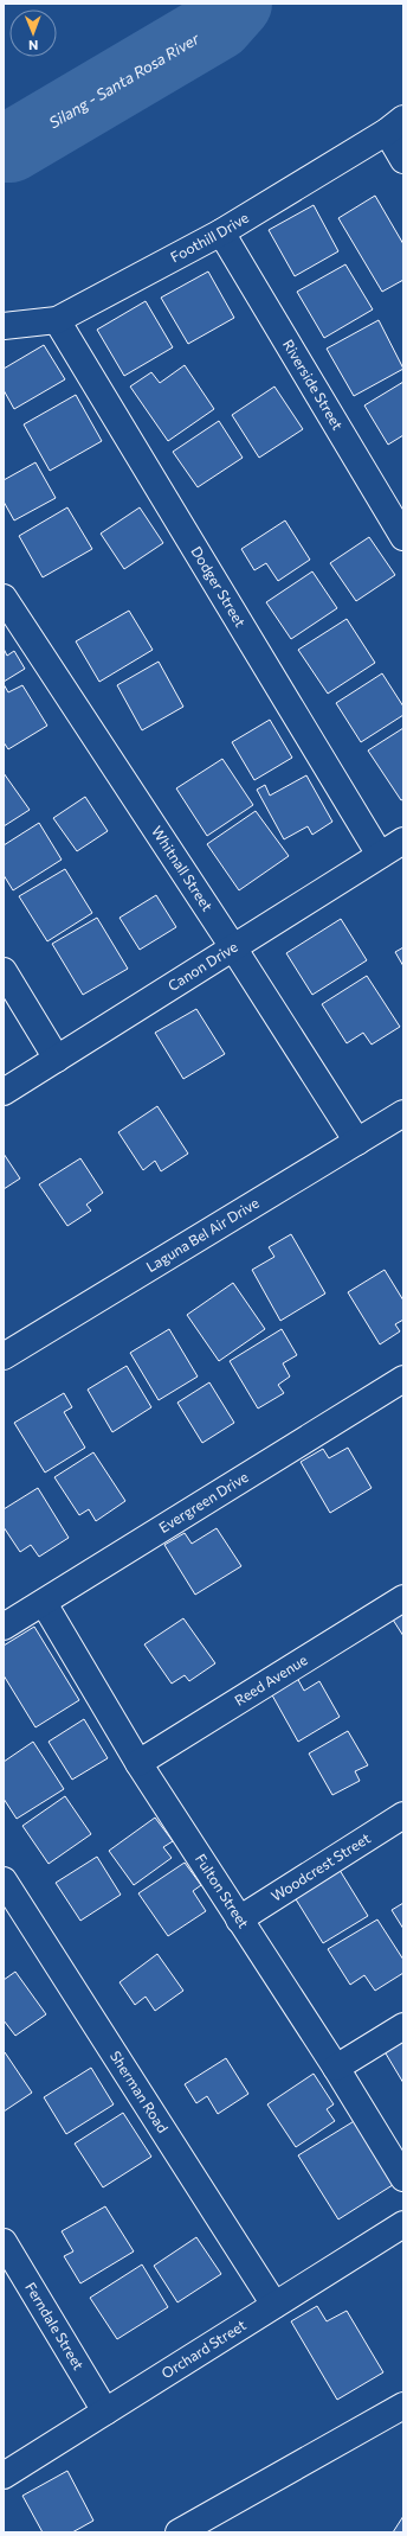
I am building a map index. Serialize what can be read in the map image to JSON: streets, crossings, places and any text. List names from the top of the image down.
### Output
{
  "streets": {
    "street": [
      "Foothill Drive",
      "Riverside Street",
      "Dodger Street",
      "Whitnall Street",
      "Canon Drive",
      "Laguna Bel Air Drive",
      "Evergreen Drive",
      "Reed Avenue",
      "Woodcrest Street",
      "Fulton Street",
      "Sherman Road",
      "Ferndale Street",
      "Orchard Street"
    ]
  },
  "crossings": [
    ["Foothill Drive", "Riverside Street"],
    ["Foothill Drive", "Dodger Street"],
    ["Dodger Street", "Canon Drive"],
    ["Whitnall Street", "Canon Drive"],
    ["Whitnall Street", "Laguna Bel Air Drive"],
    ["Evergreen Drive", "Fulton Street"],
    ["Reed Avenue", "Fulton Street"],
    ["Woodcrest Street", "Fulton Street"],
    ["Sherman Road", "Orchard Street"],
    ["Ferndale Street", "Orchard Street"]
  ],
  "water": ["Silang - Santa Rosa River"],
  "north": "bottom"
}
